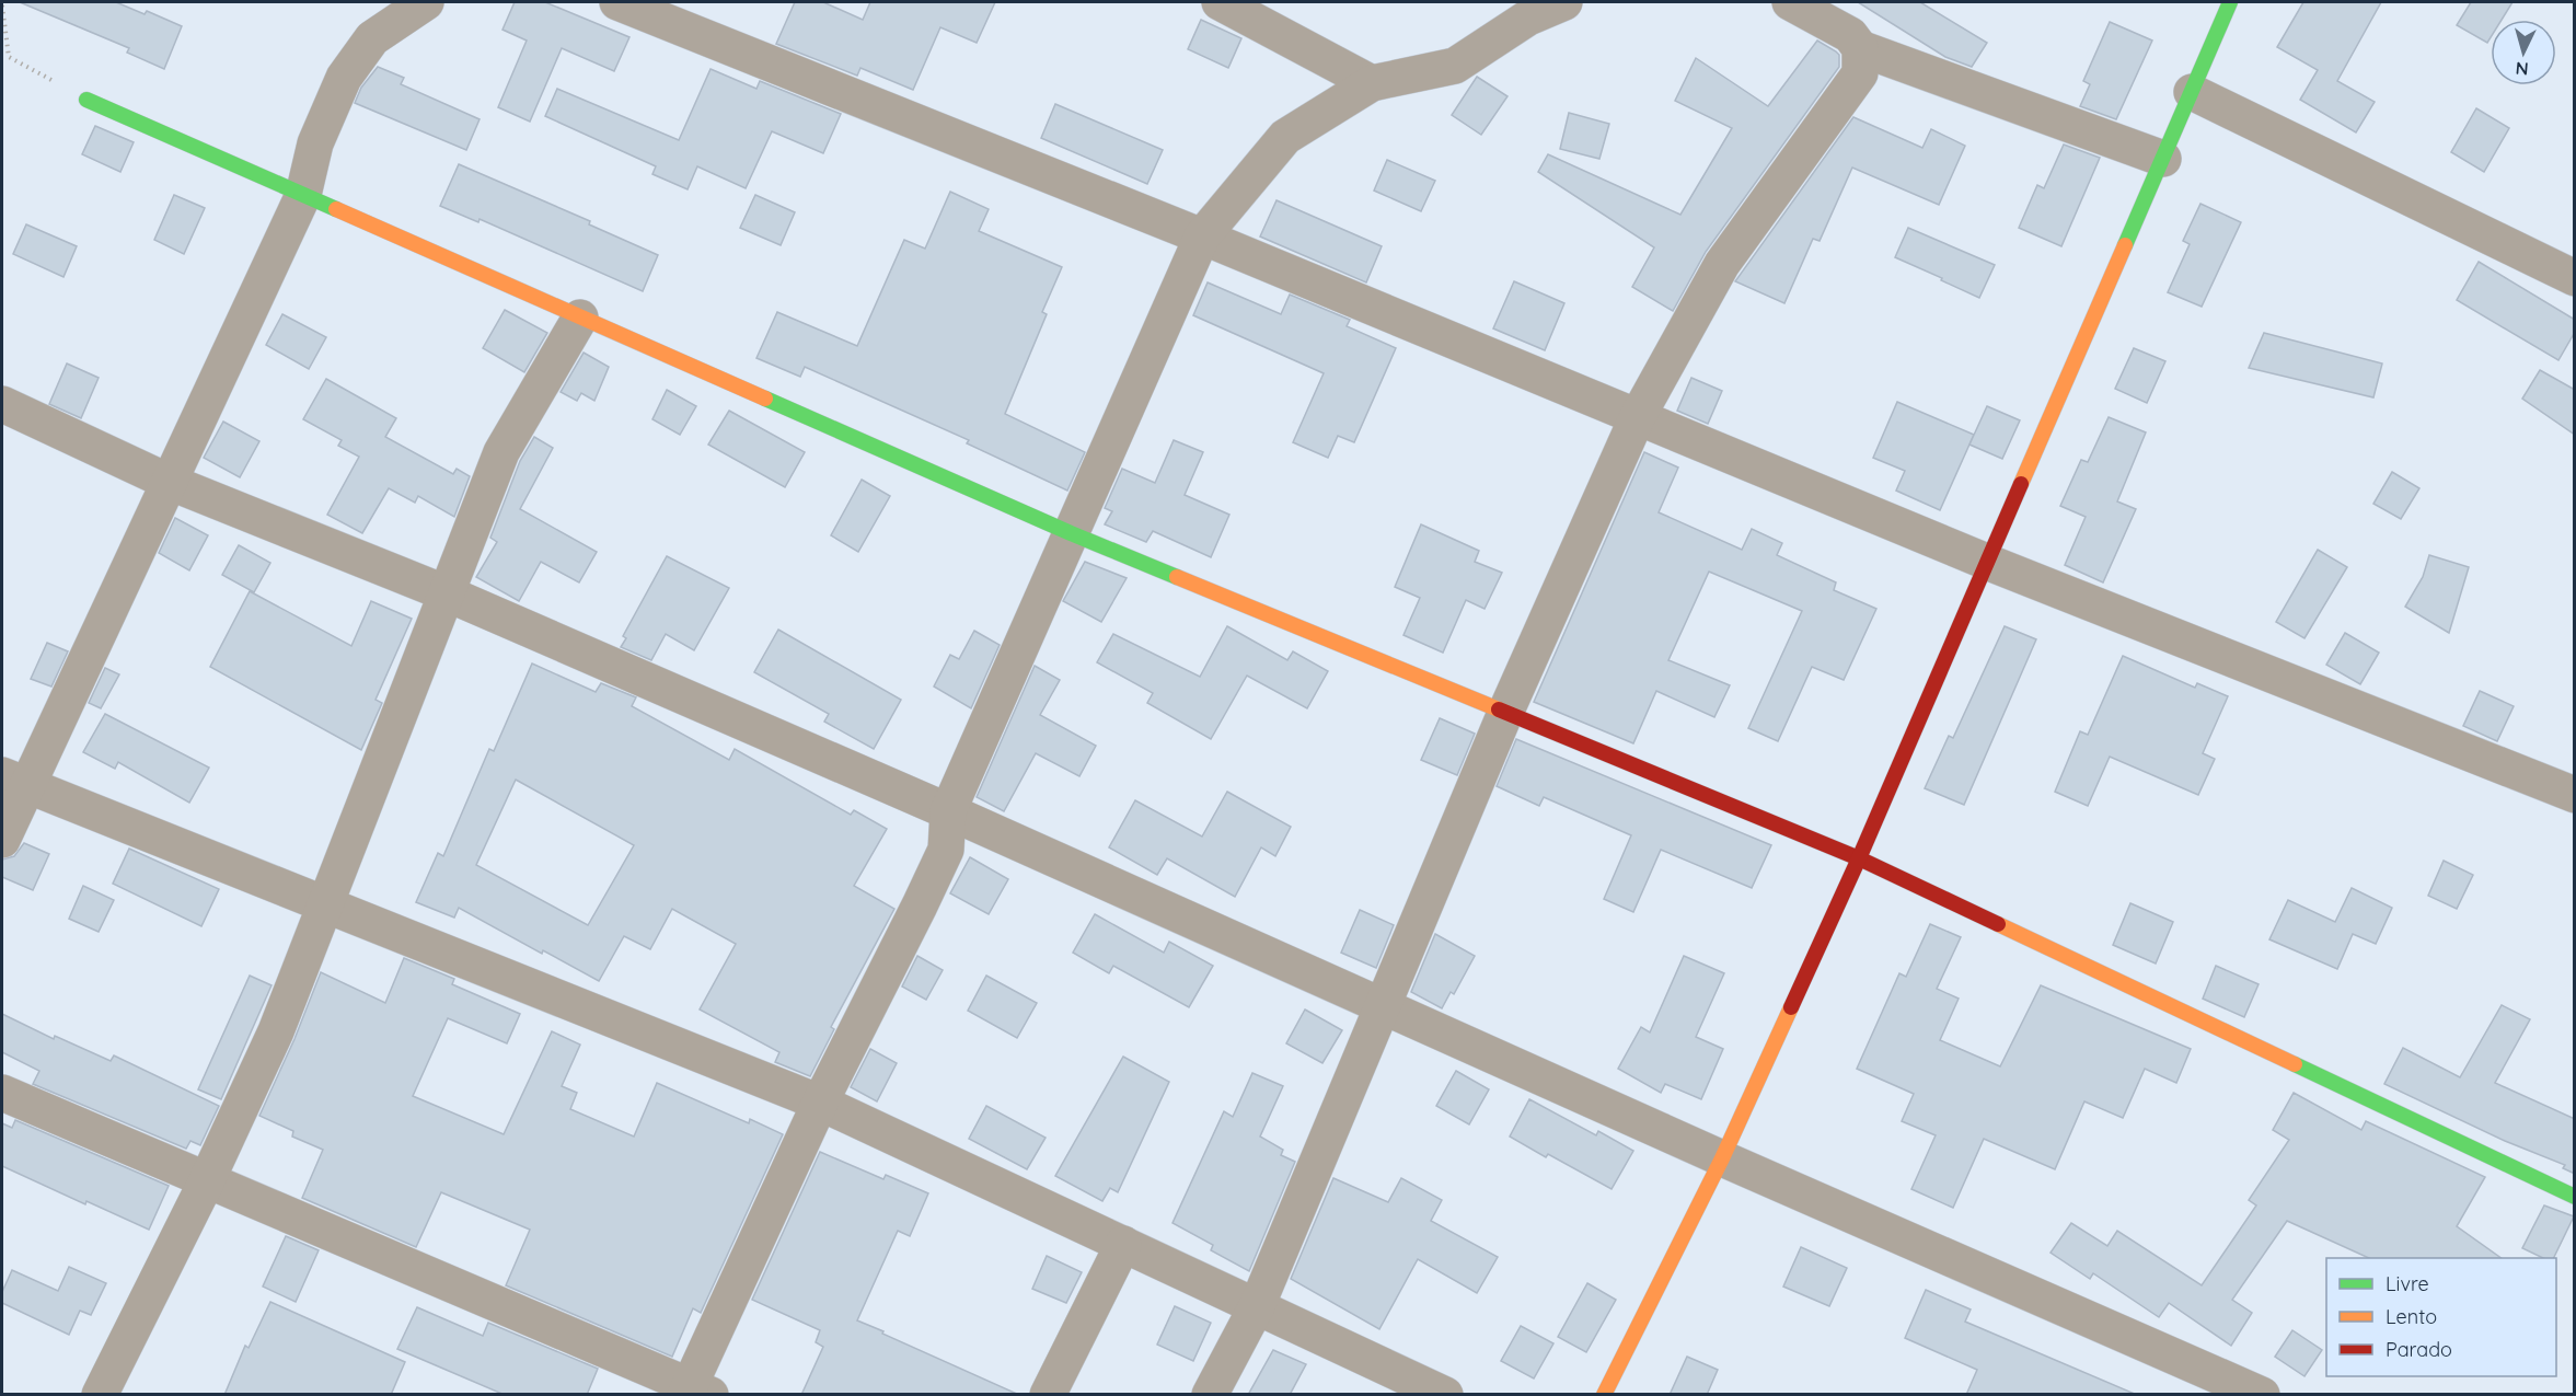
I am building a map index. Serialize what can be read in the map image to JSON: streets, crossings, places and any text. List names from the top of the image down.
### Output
{
  "legend": ["Livre", "Lento", "Parado"],
  "north": "bottom"
}
